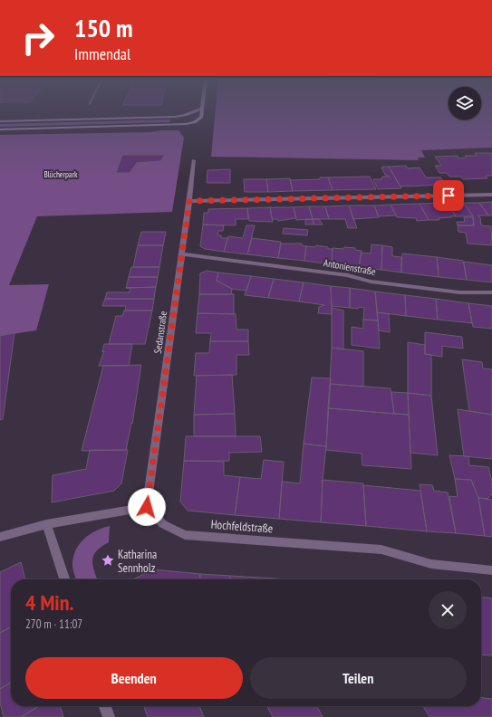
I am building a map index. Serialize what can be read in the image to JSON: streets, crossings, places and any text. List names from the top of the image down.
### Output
{
  "streets": {
    "street": ["Antonienstraße", "Sedanstraße", "Hochfeldstraße"]
  },
  "crossings": [
    ["Antonienstraße", "Sedanstraße"],
    ["Sedanstraße", "Hochfeldstraße"]
  ],
  "parks": ["Blücherpark"],
  "places": {
    "place": ["Katharina Sennholz"]
  },
  "page": {
    "turn": ["150 m", "Immendal"],
    "heading": ["4 Min.", "270 m · 11:07"],
    "buttons": ["Beenden", "Teilen"]
  }
}
